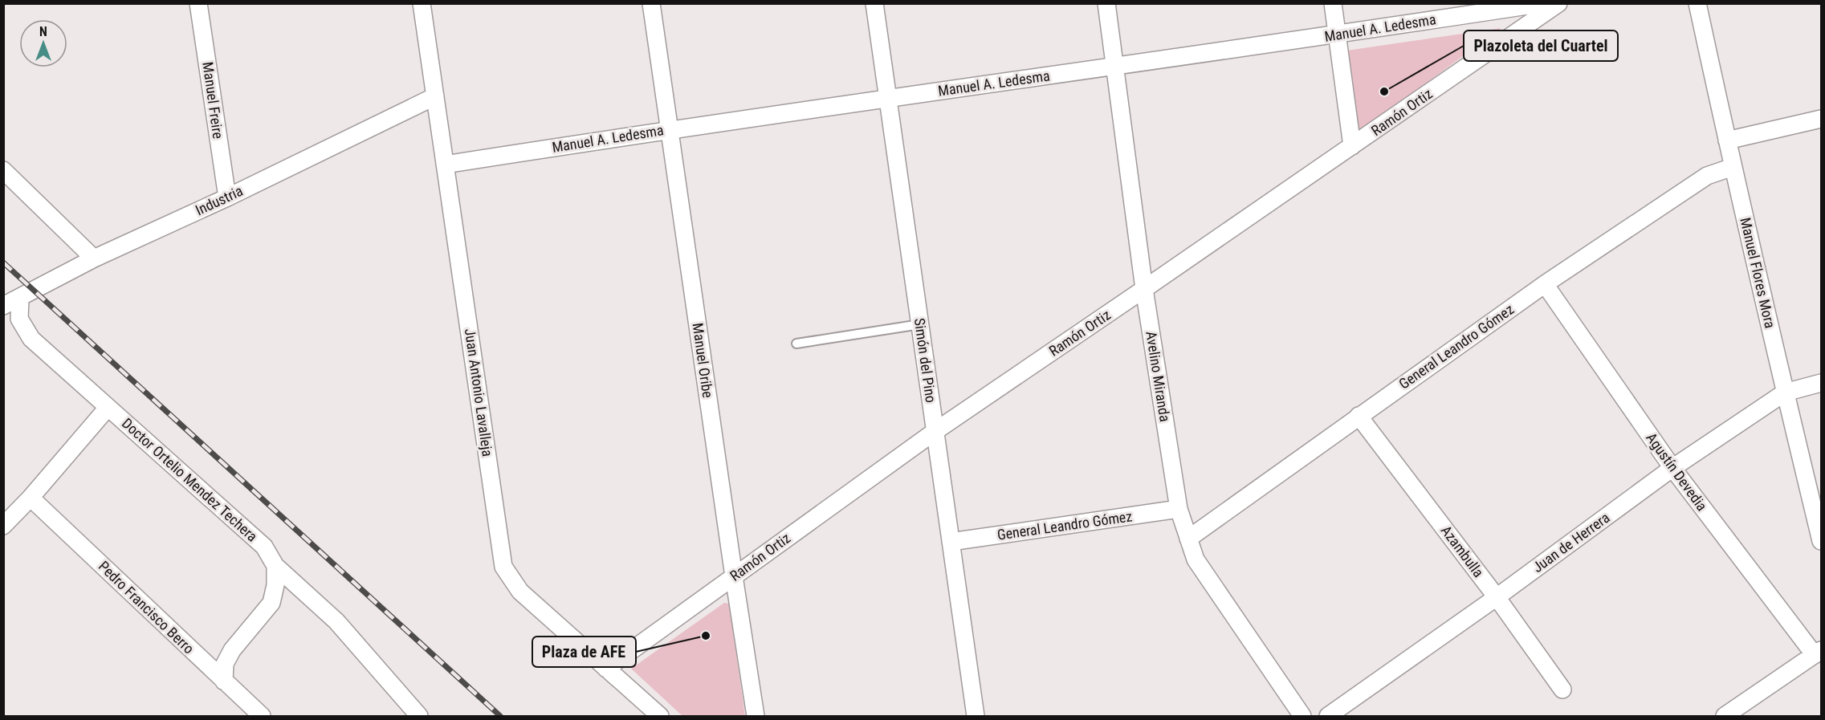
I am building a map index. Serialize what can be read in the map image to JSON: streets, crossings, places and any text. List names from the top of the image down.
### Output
{
  "streets": {
    "street": [
      "Manuel A. Ledesma",
      "Manuel Freire",
      "Ramón Ortiz",
      "Industria",
      "Manuel Flores Mora",
      "General Leandro Gómez",
      "Manuel Oribe",
      "Simón del Pino",
      "Avelino Miranda",
      "Juan Antonio Lavalleja",
      "Agustín Devedia",
      "Doctor Ortelio Mendez Techera",
      "Juan de Herrera",
      "Azambulla",
      "Pedro Francisco Berro"
    ]
  },
  "crossings": [
    ["Manuel A. Ledesma", "Manuel Oribe"],
    ["Manuel A. Ledesma", "Simón del Pino"],
    ["Manuel A. Ledesma", "Avelino Miranda"],
    ["Manuel A. Ledesma", "Juan Antonio Lavalleja"],
    ["Manuel Freire", "Industria"],
    ["Ramón Ortiz", "Manuel Oribe"],
    ["Ramón Ortiz", "Simón del Pino"],
    ["Ramón Ortiz", "Avelino Miranda"],
    ["Ramón Ortiz", "Juan Antonio Lavalleja"],
    ["Industria", "Juan Antonio Lavalleja"],
    ["Industria", "Doctor Ortelio Mendez Techera"],
    ["Manuel Flores Mora", "General Leandro Gómez"],
    ["Manuel Flores Mora", "Juan de Herrera"],
    ["General Leandro Gómez", "Simón del Pino"],
    ["General Leandro Gómez", "Avelino Miranda"],
    ["General Leandro Gómez", "Agustín Devedia"],
    ["General Leandro Gómez", "Azambulla"],
    ["Agustín Devedia", "Juan de Herrera"],
    ["Juan de Herrera", "Azambulla"]
  ],
  "places": ["Plazoleta del Cuartel", "Plaza de AFE"],
  "north": "top"
}
